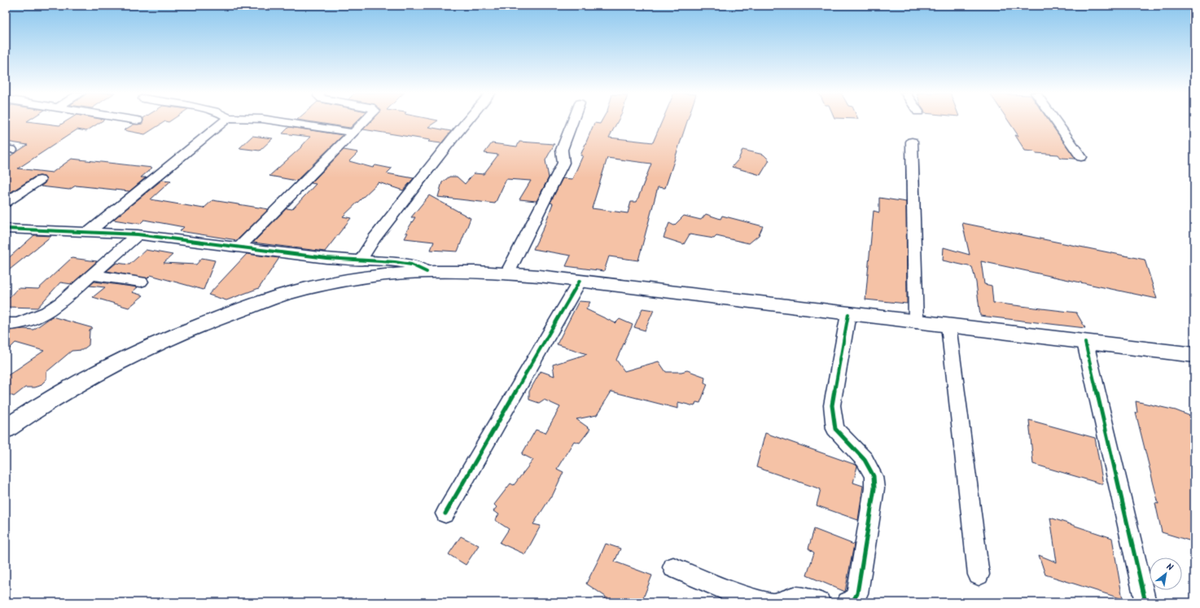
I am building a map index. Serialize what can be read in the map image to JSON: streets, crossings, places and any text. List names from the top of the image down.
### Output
{
  "north": "top right"
}
